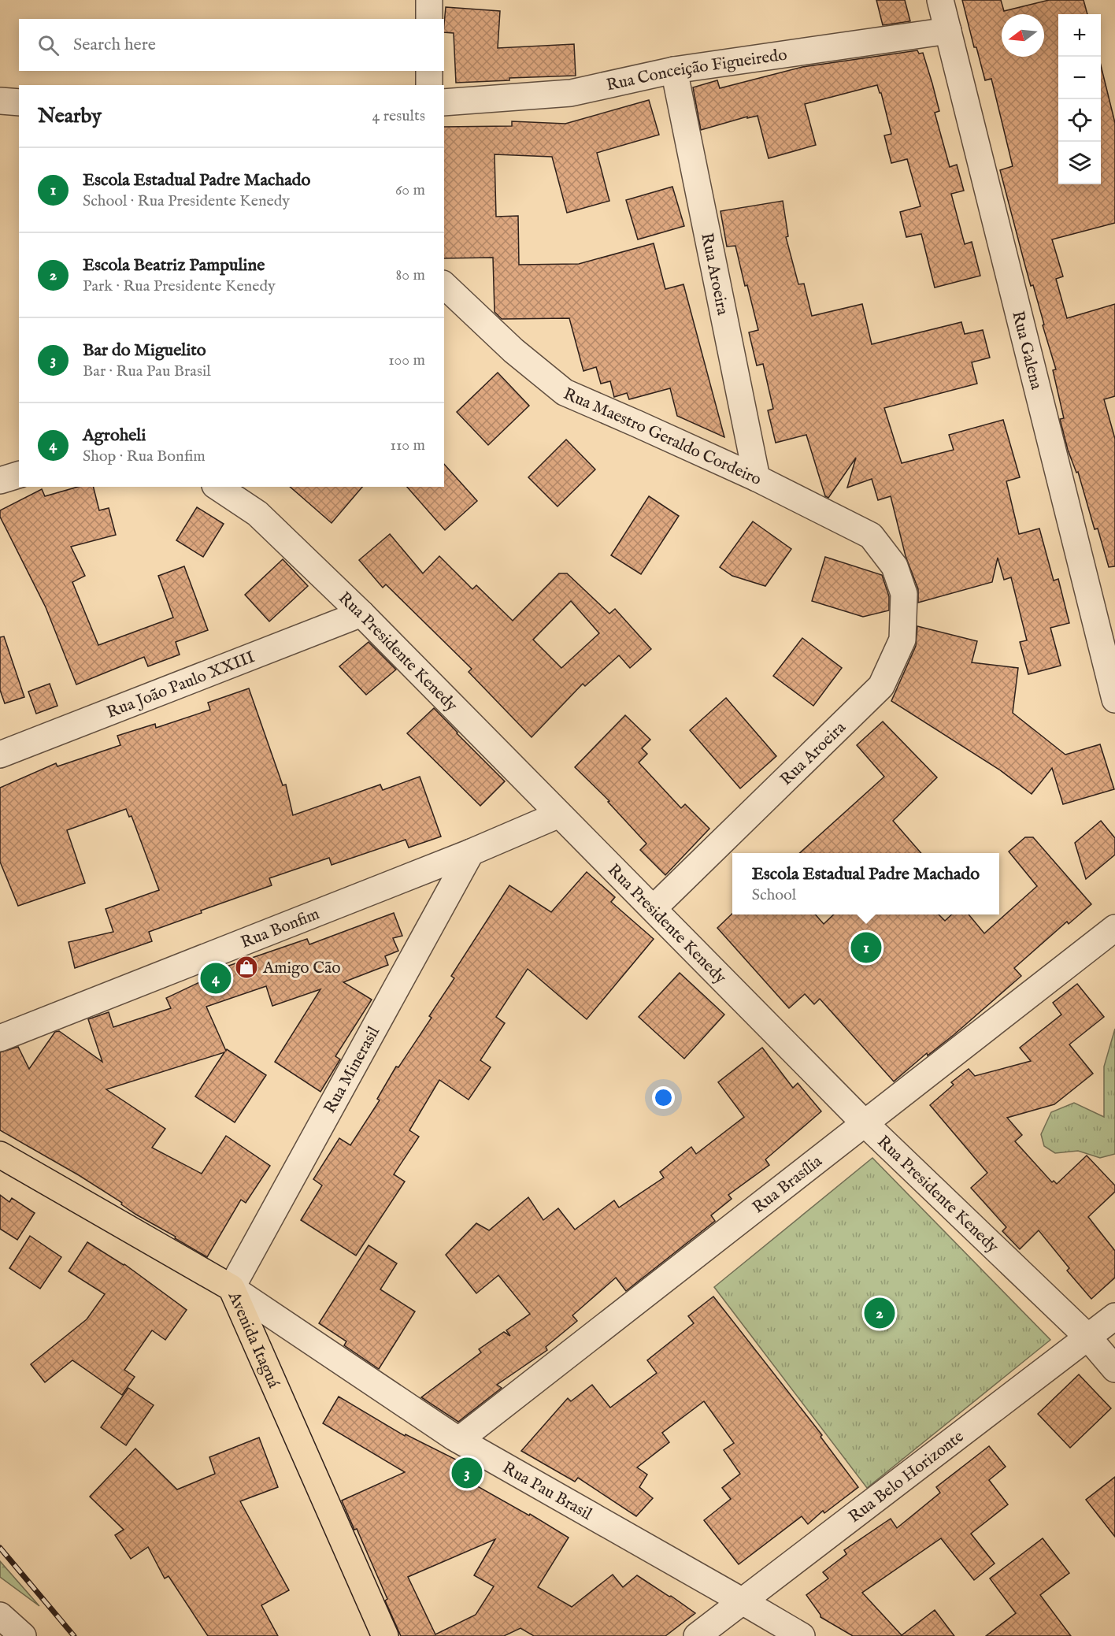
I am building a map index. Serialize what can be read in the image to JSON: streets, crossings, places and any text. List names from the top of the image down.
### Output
{
  "streets": {
    "main road": ["Avenida Itaguá"],
    "street": [
      "Rua Conceição Figueiredo",
      "Rua Aroeira",
      "Rua Galena",
      "Rua Maestro Geraldo Cordeiro",
      "Rua Presidente Kenedy",
      "Rua João Paulo XXIII",
      "Rua Bonfim",
      "Rua Minerasil",
      "Rua Brasília",
      "Rua Belo Horizonte",
      "Rua Pau Brasil"
    ]
  },
  "crossings": [
    ["Rua Conceição Figueiredo", "Rua Aroeira"],
    ["Rua Conceição Figueiredo", "Rua Galena"],
    ["Rua Aroeira", "Rua Maestro Geraldo Cordeiro"],
    ["Rua Aroeira", "Rua Presidente Kenedy"],
    ["Rua Presidente Kenedy", "Rua João Paulo XXIII"],
    ["Rua Presidente Kenedy", "Rua Bonfim"],
    ["Rua Presidente Kenedy", "Rua Brasília"],
    ["Rua Presidente Kenedy", "Rua Belo Horizonte"],
    ["Rua Bonfim", "Rua Minerasil"],
    ["Rua Minerasil", "Avenida Itaguá"],
    ["Rua Minerasil", "Rua Pau Brasil"],
    ["Rua Brasília", "Rua Pau Brasil"],
    ["Avenida Itaguá", "Rua Pau Brasil"],
    ["Rua Belo Horizonte", "Rua Pau Brasil"]
  ],
  "places": {
    "shop": ["Amigo Cão"]
  },
  "north": "left",
  "page": {
    "map_buttons": ["+", "−"],
    "search": "Search here",
    "heading": ["Nearby", "4 results"],
    "list": [
      {
        "mark": "1",
        "name": "Escola Estadual Padre Machado",
        "note": "School · Rua Presidente Kenedy",
        "value": "60 m"
      },
      {
        "mark": "2",
        "name": "Escola Beatriz Pampuline",
        "note": "Park · Rua Presidente Kenedy",
        "value": "80 m"
      },
      {
        "mark": "3",
        "name": "Bar do Miguelito",
        "note": "Bar · Rua Pau Brasil",
        "value": "100 m"
      },
      {
        "mark": "4",
        "name": "Agroheli",
        "note": "Shop · Rua Bonfim",
        "value": "110 m"
      }
    ],
    "popup": ["Escola Estadual Padre Machado", "School"],
    "pins": [
      "1",
      "4",
      "2",
      "3"
    ]
  }
}
